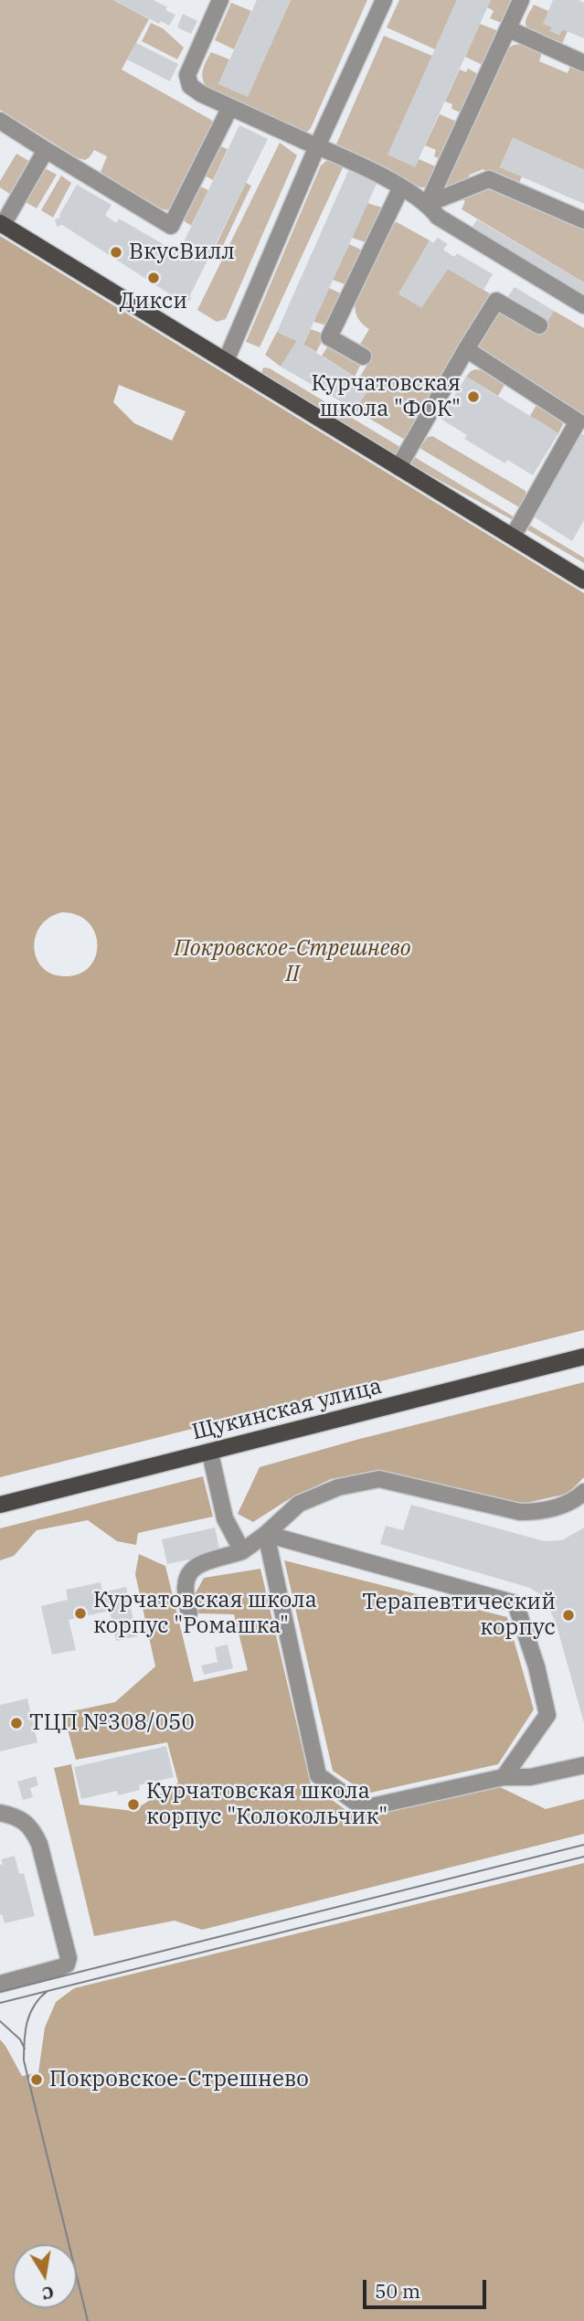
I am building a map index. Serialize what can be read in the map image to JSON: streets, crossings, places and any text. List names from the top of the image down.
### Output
{
  "streets": {
    "main road": ["Щукинская улица"]
  },
  "parks": ["Покровское-Стрешнево II"],
  "places": [
    "ВкусВилл",
    "Дикси",
    "Курчатовская школа \"ФОК\"",
    "Курчатовская школа корпус \"Ромашка\"",
    "Терапевтический корпус",
    "ТЦП №308/050",
    "Курчатовская школа корпус \"Колокольчик\"",
    "Покровское-Стрешнево"
  ],
  "scale_bar": "50 m",
  "north": "bottom"
}
